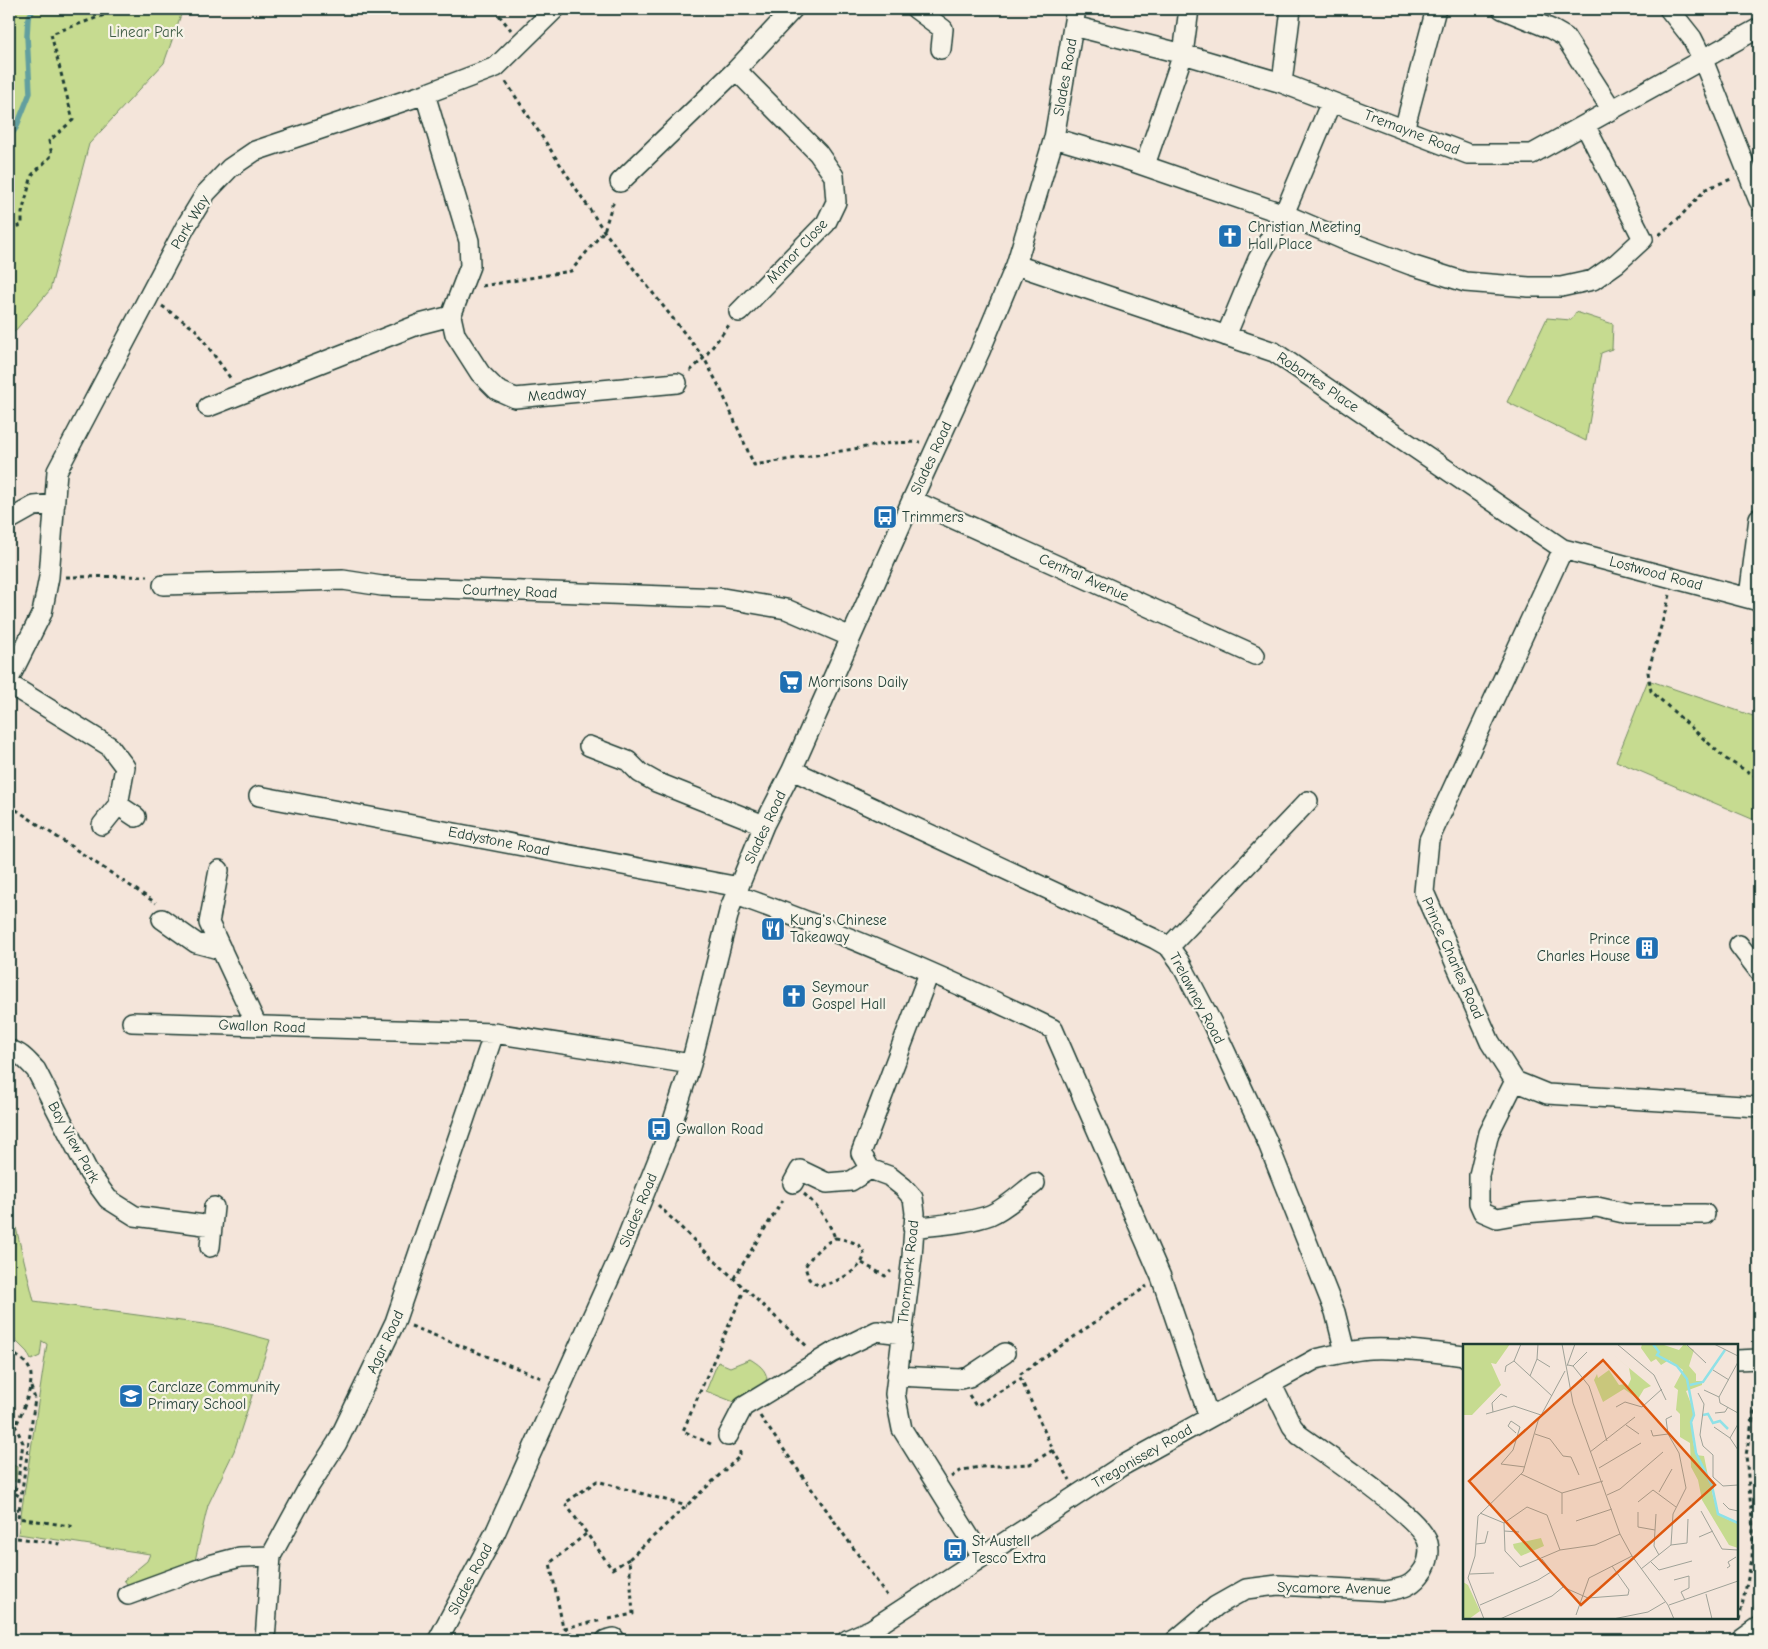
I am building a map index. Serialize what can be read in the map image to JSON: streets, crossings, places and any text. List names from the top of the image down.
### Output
{
  "streets": {
    "street": [
      "Slades Road",
      "Tremayne Road",
      "Park Way",
      "Manor Close",
      "Robartes Place",
      "Meadway",
      "Lostwood Road",
      "Central Avenue",
      "Courtney Road",
      "Eddystone Road",
      "Prince Charles Road",
      "Trelawney Road",
      "Gwallon Road",
      "Bay View Park",
      "Thornpark Road",
      "Agar Road",
      "Tregonissey Road",
      "Sycamore Avenue"
    ]
  },
  "crossings": [
    ["Slades Road", "Tremayne Road"],
    ["Slades Road", "Robartes Place"],
    ["Slades Road", "Central Avenue"],
    ["Slades Road", "Courtney Road"],
    ["Slades Road", "Eddystone Road"],
    ["Slades Road", "Trelawney Road"],
    ["Slades Road", "Gwallon Road"],
    ["Robartes Place", "Lostwood Road"],
    ["Robartes Place", "Prince Charles Road"],
    ["Lostwood Road", "Prince Charles Road"],
    ["Eddystone Road", "Tregonissey Road"],
    ["Trelawney Road", "Tregonissey Road"],
    ["Gwallon Road", "Agar Road"],
    ["Thornpark Road", "Tregonissey Road"],
    ["Tregonissey Road", "Sycamore Avenue"]
  ],
  "parks": ["Linear Park"],
  "places": {
    "church": ["Christian Meeting Hall Place", "Seymour Gospel Hall"],
    "bus stop": ["Trimmers", "Gwallon Road", "St Austell Tesco Extra"],
    "supermarket": ["Morrisons Daily"],
    "restaurant": ["Kung's Chinese Takeaway"],
    "building": ["Prince Charles House"],
    "school or university": ["Carclaze Community Primary School"]
  }
}
